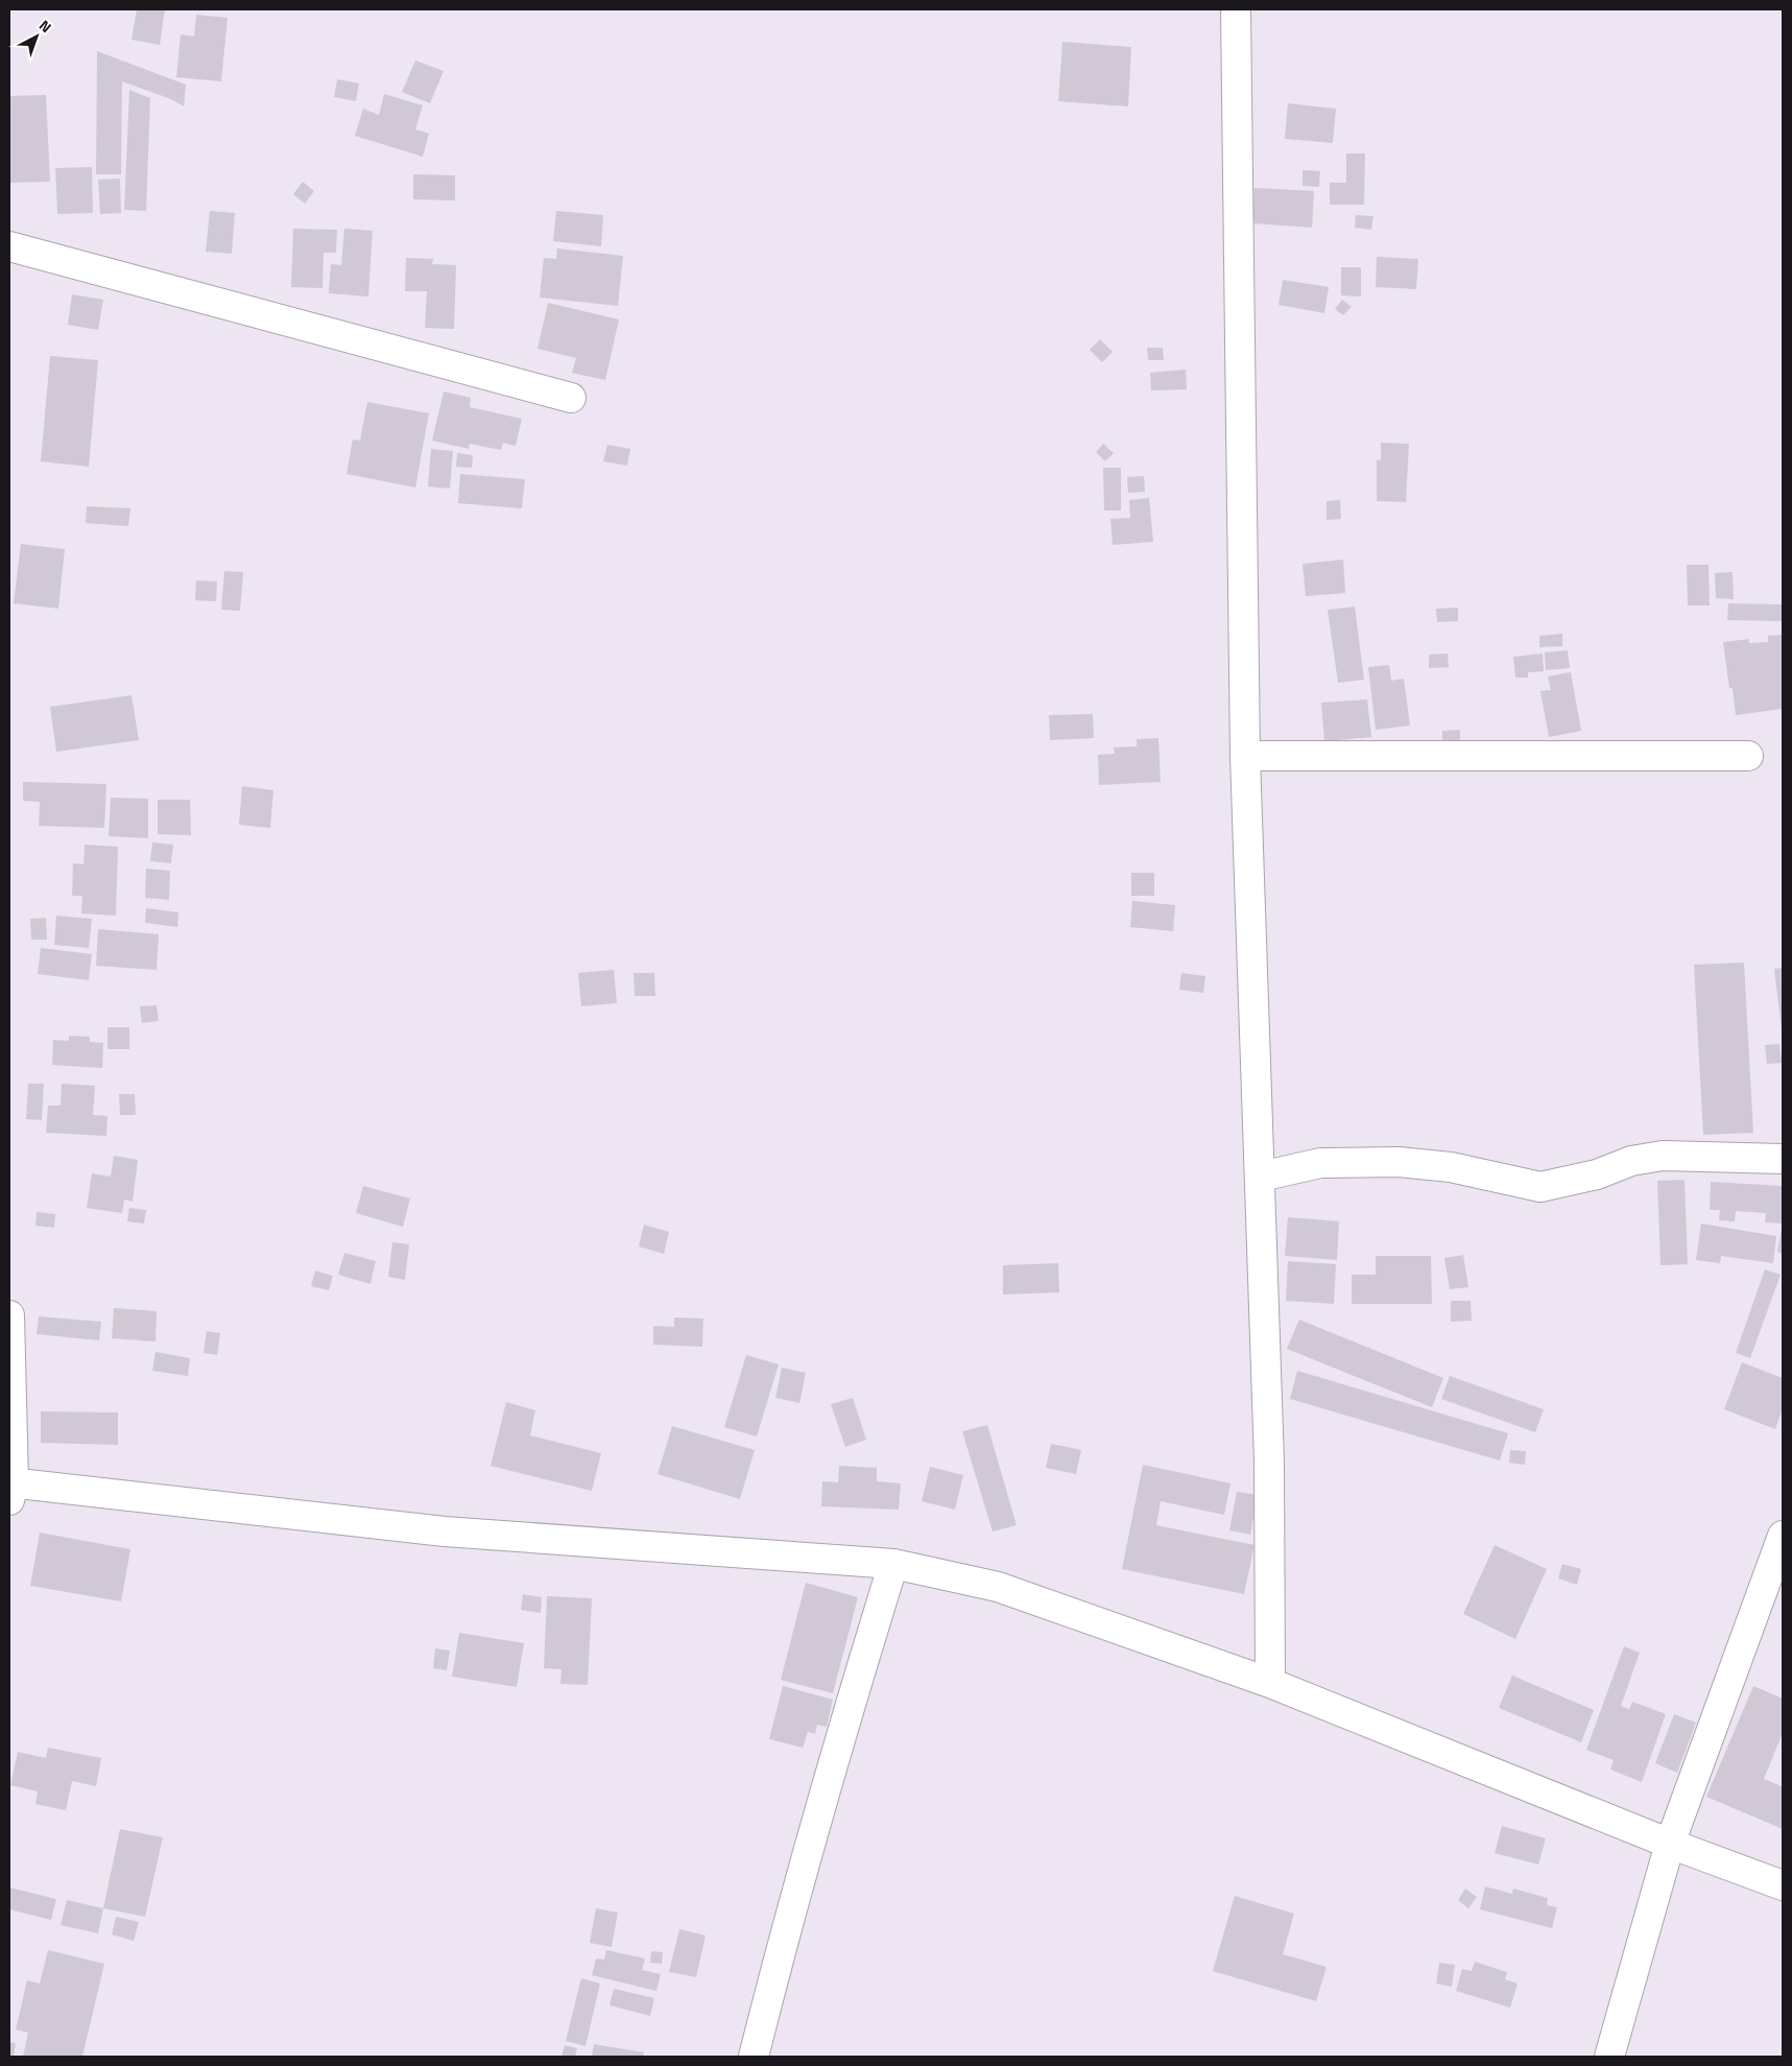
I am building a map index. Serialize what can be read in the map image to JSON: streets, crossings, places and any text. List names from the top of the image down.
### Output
{
  "north": "top right"
}
